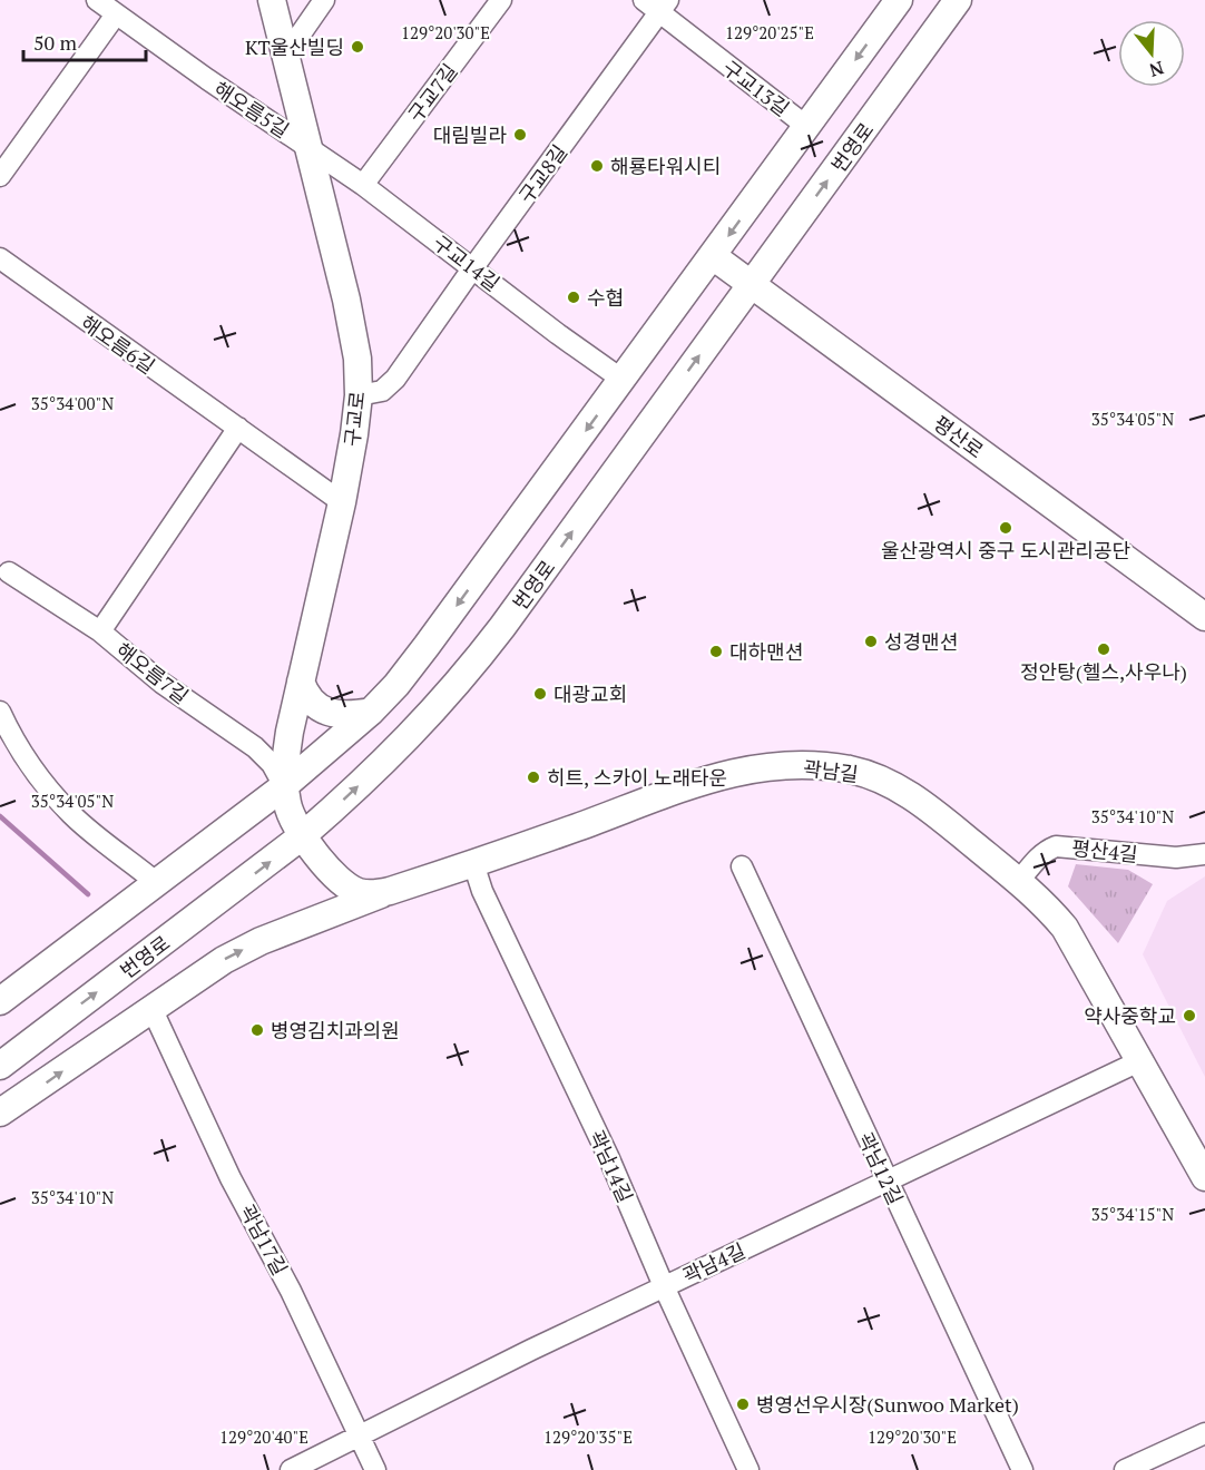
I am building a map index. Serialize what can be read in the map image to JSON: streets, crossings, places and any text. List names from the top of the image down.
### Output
{
  "streets": {
    "main road": [
      "번영로",
      "구교로",
      "평산로",
      "곽남길"
    ],
    "street": [
      "구교13길",
      "구교7길",
      "해오름5길",
      "구교8길",
      "구교14길",
      "해오름6길",
      "해오름7길",
      "평산4길",
      "곽남14길",
      "곽남12길",
      "곽남17길",
      "곽남4길"
    ]
  },
  "crossings": [
    ["구교13길", "구교8길"],
    ["구교7길", "구교14길"],
    ["해오름5길", "구교14길"],
    ["해오름5길", "구교로"],
    ["번영로", "구교로"],
    ["번영로", "평산로"],
    ["번영로", "곽남길"],
    ["구교8길", "구교14길"],
    ["구교8길", "구교로"],
    ["구교14길", "구교로"],
    ["해오름6길", "구교로"],
    ["구교로", "해오름7길"],
    ["구교로", "곽남길"],
    ["곽남길", "평산4길"],
    ["곽남길", "곽남14길"],
    ["곽남길", "곽남4길"],
    ["곽남14길", "곽남4길"],
    ["곽남12길", "곽남4길"],
    ["곽남17길", "곽남4길"]
  ],
  "places": [
    "KT울산빌딩",
    "대림빌라",
    "해룡타워시티",
    "수협",
    "울산광역시 중구 도시관리공단",
    "성경맨션",
    "정안탕(헬스,사우나)",
    "대하맨션",
    "대광교회",
    "히트, 스카이 노래타운",
    "약사중학교",
    "병영김치과의원",
    "병영선우시장(Sunwoo Market)"
  ],
  "scale_bar": "50 m",
  "north": "bottom",
  "coordinates": [
    "129°20'30\"E",
    "129°20'25\"E",
    "35°34'00\"N",
    "35°34'05\"N",
    "35°34'10\"N",
    "35°34'15\"N",
    "129°20'40\"E",
    "129°20'35\"E"
  ]
}
